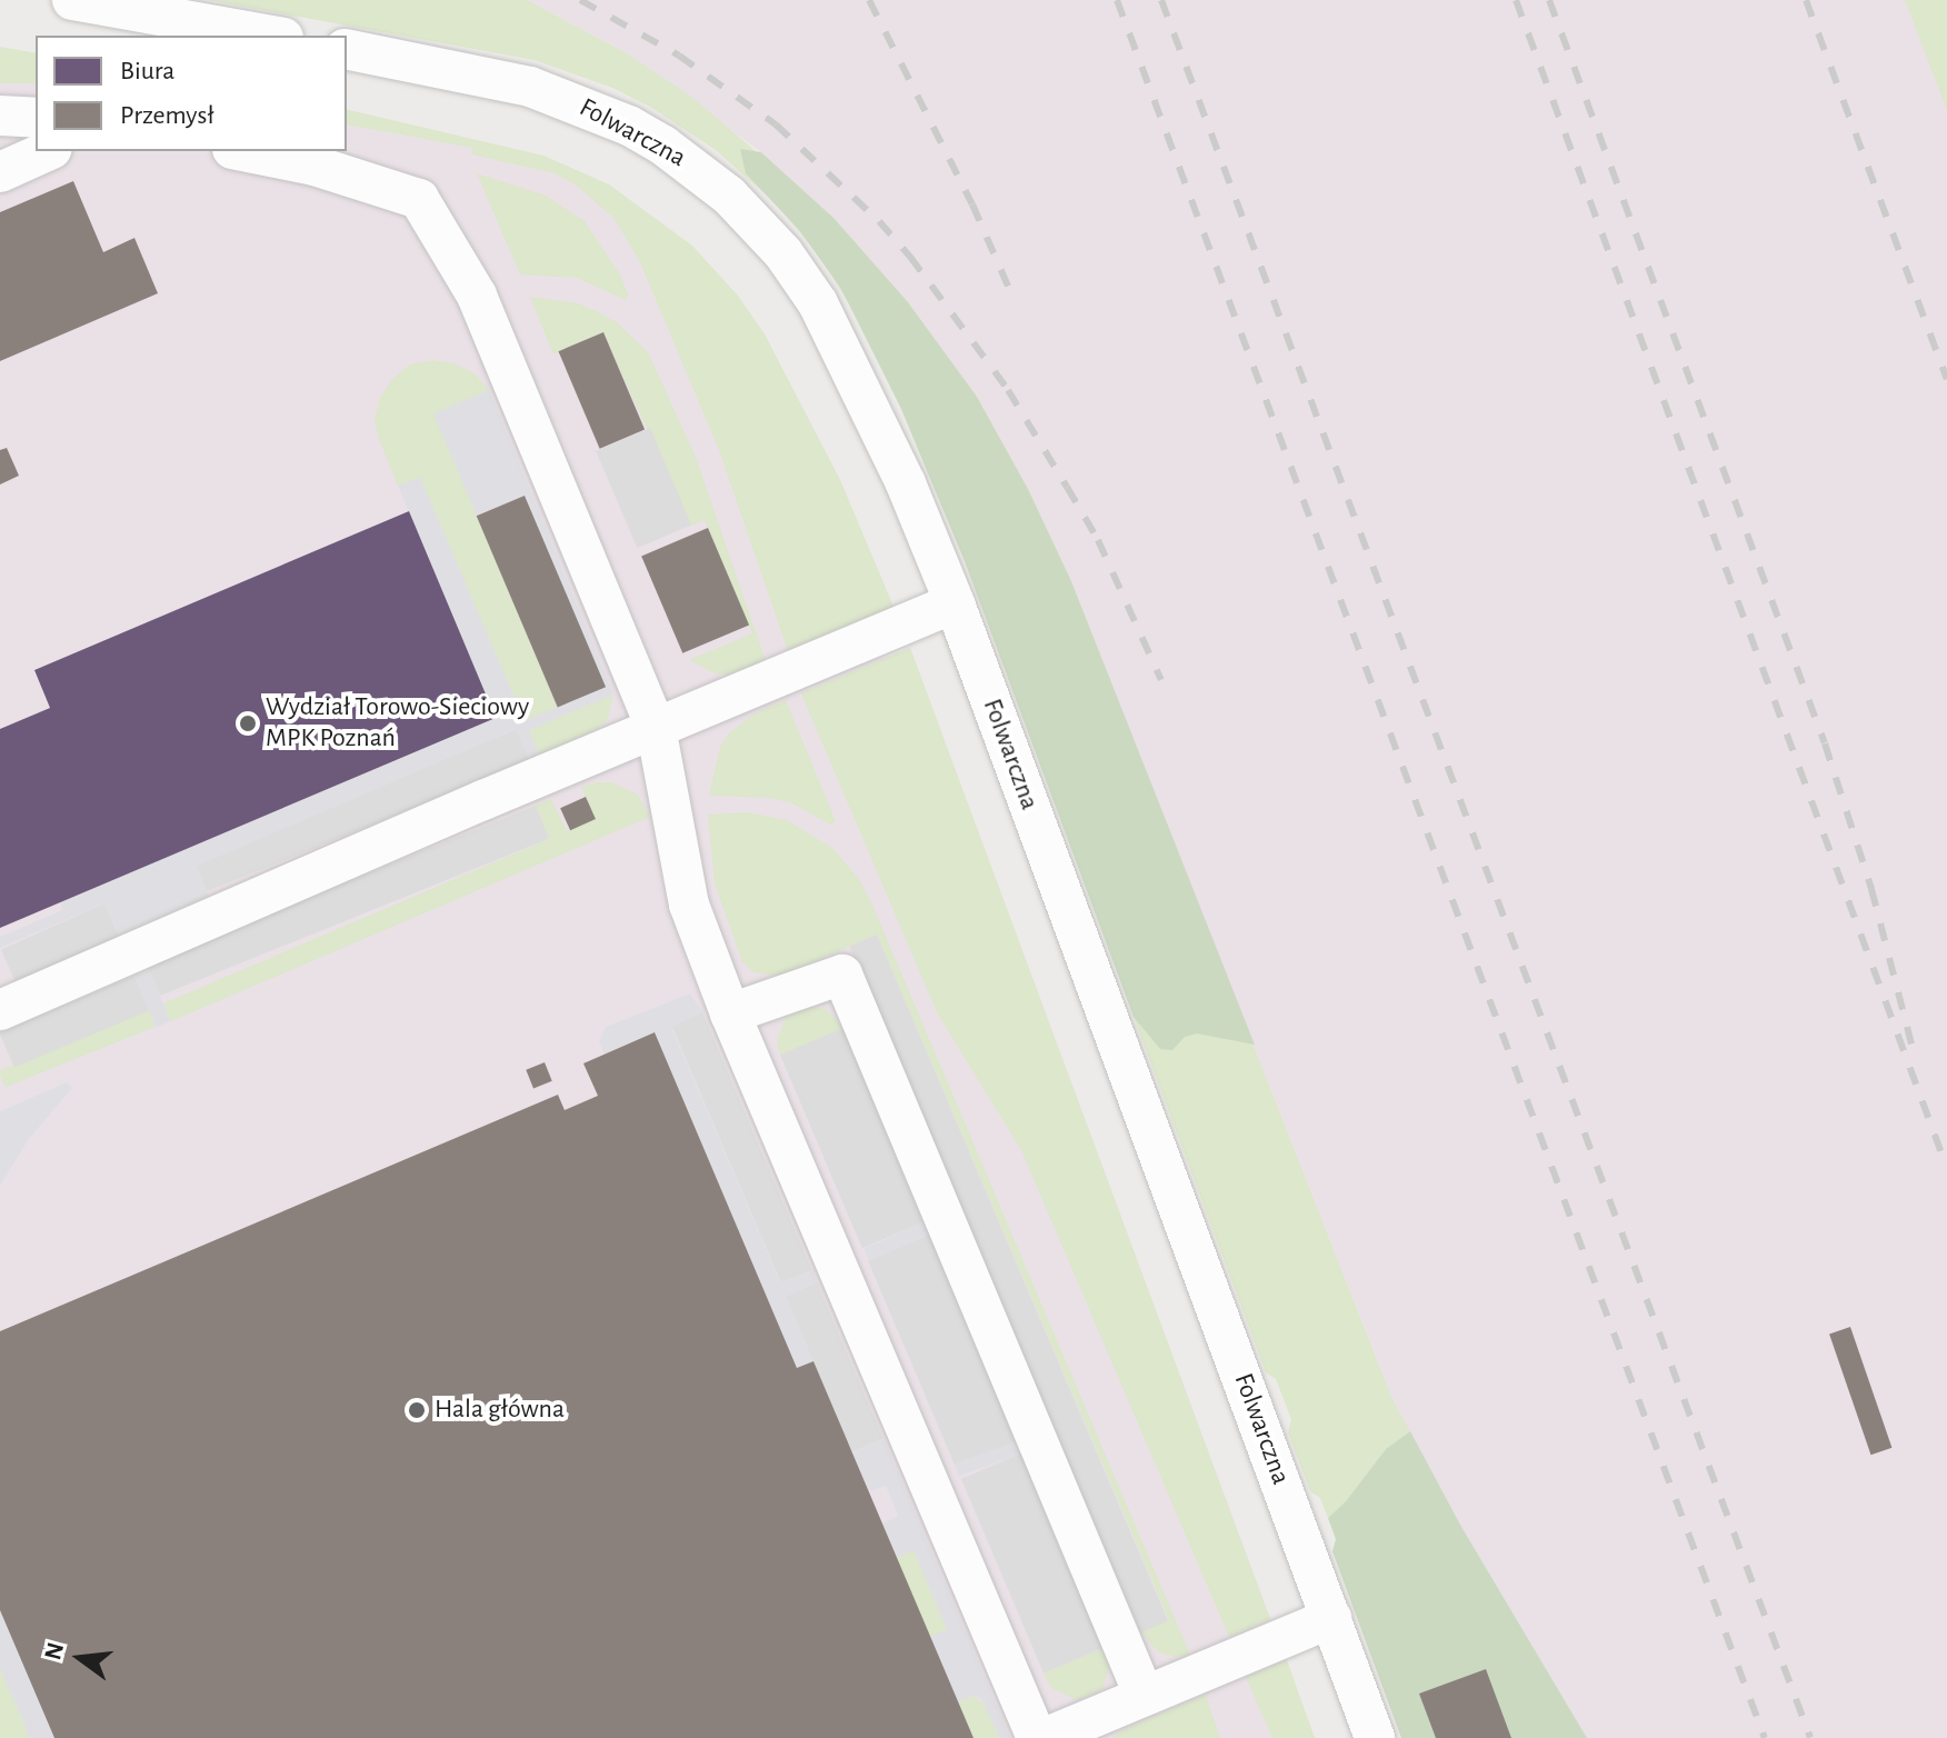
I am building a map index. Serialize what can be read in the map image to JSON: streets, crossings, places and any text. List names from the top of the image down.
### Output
{
  "streets": {
    "street": ["Folwarczna"]
  },
  "places": ["Wydział Torowo-Sieciowy MPK Poznań", "Hala główna"],
  "legend": ["Biura", "Przemysł"],
  "north": "left"
}
